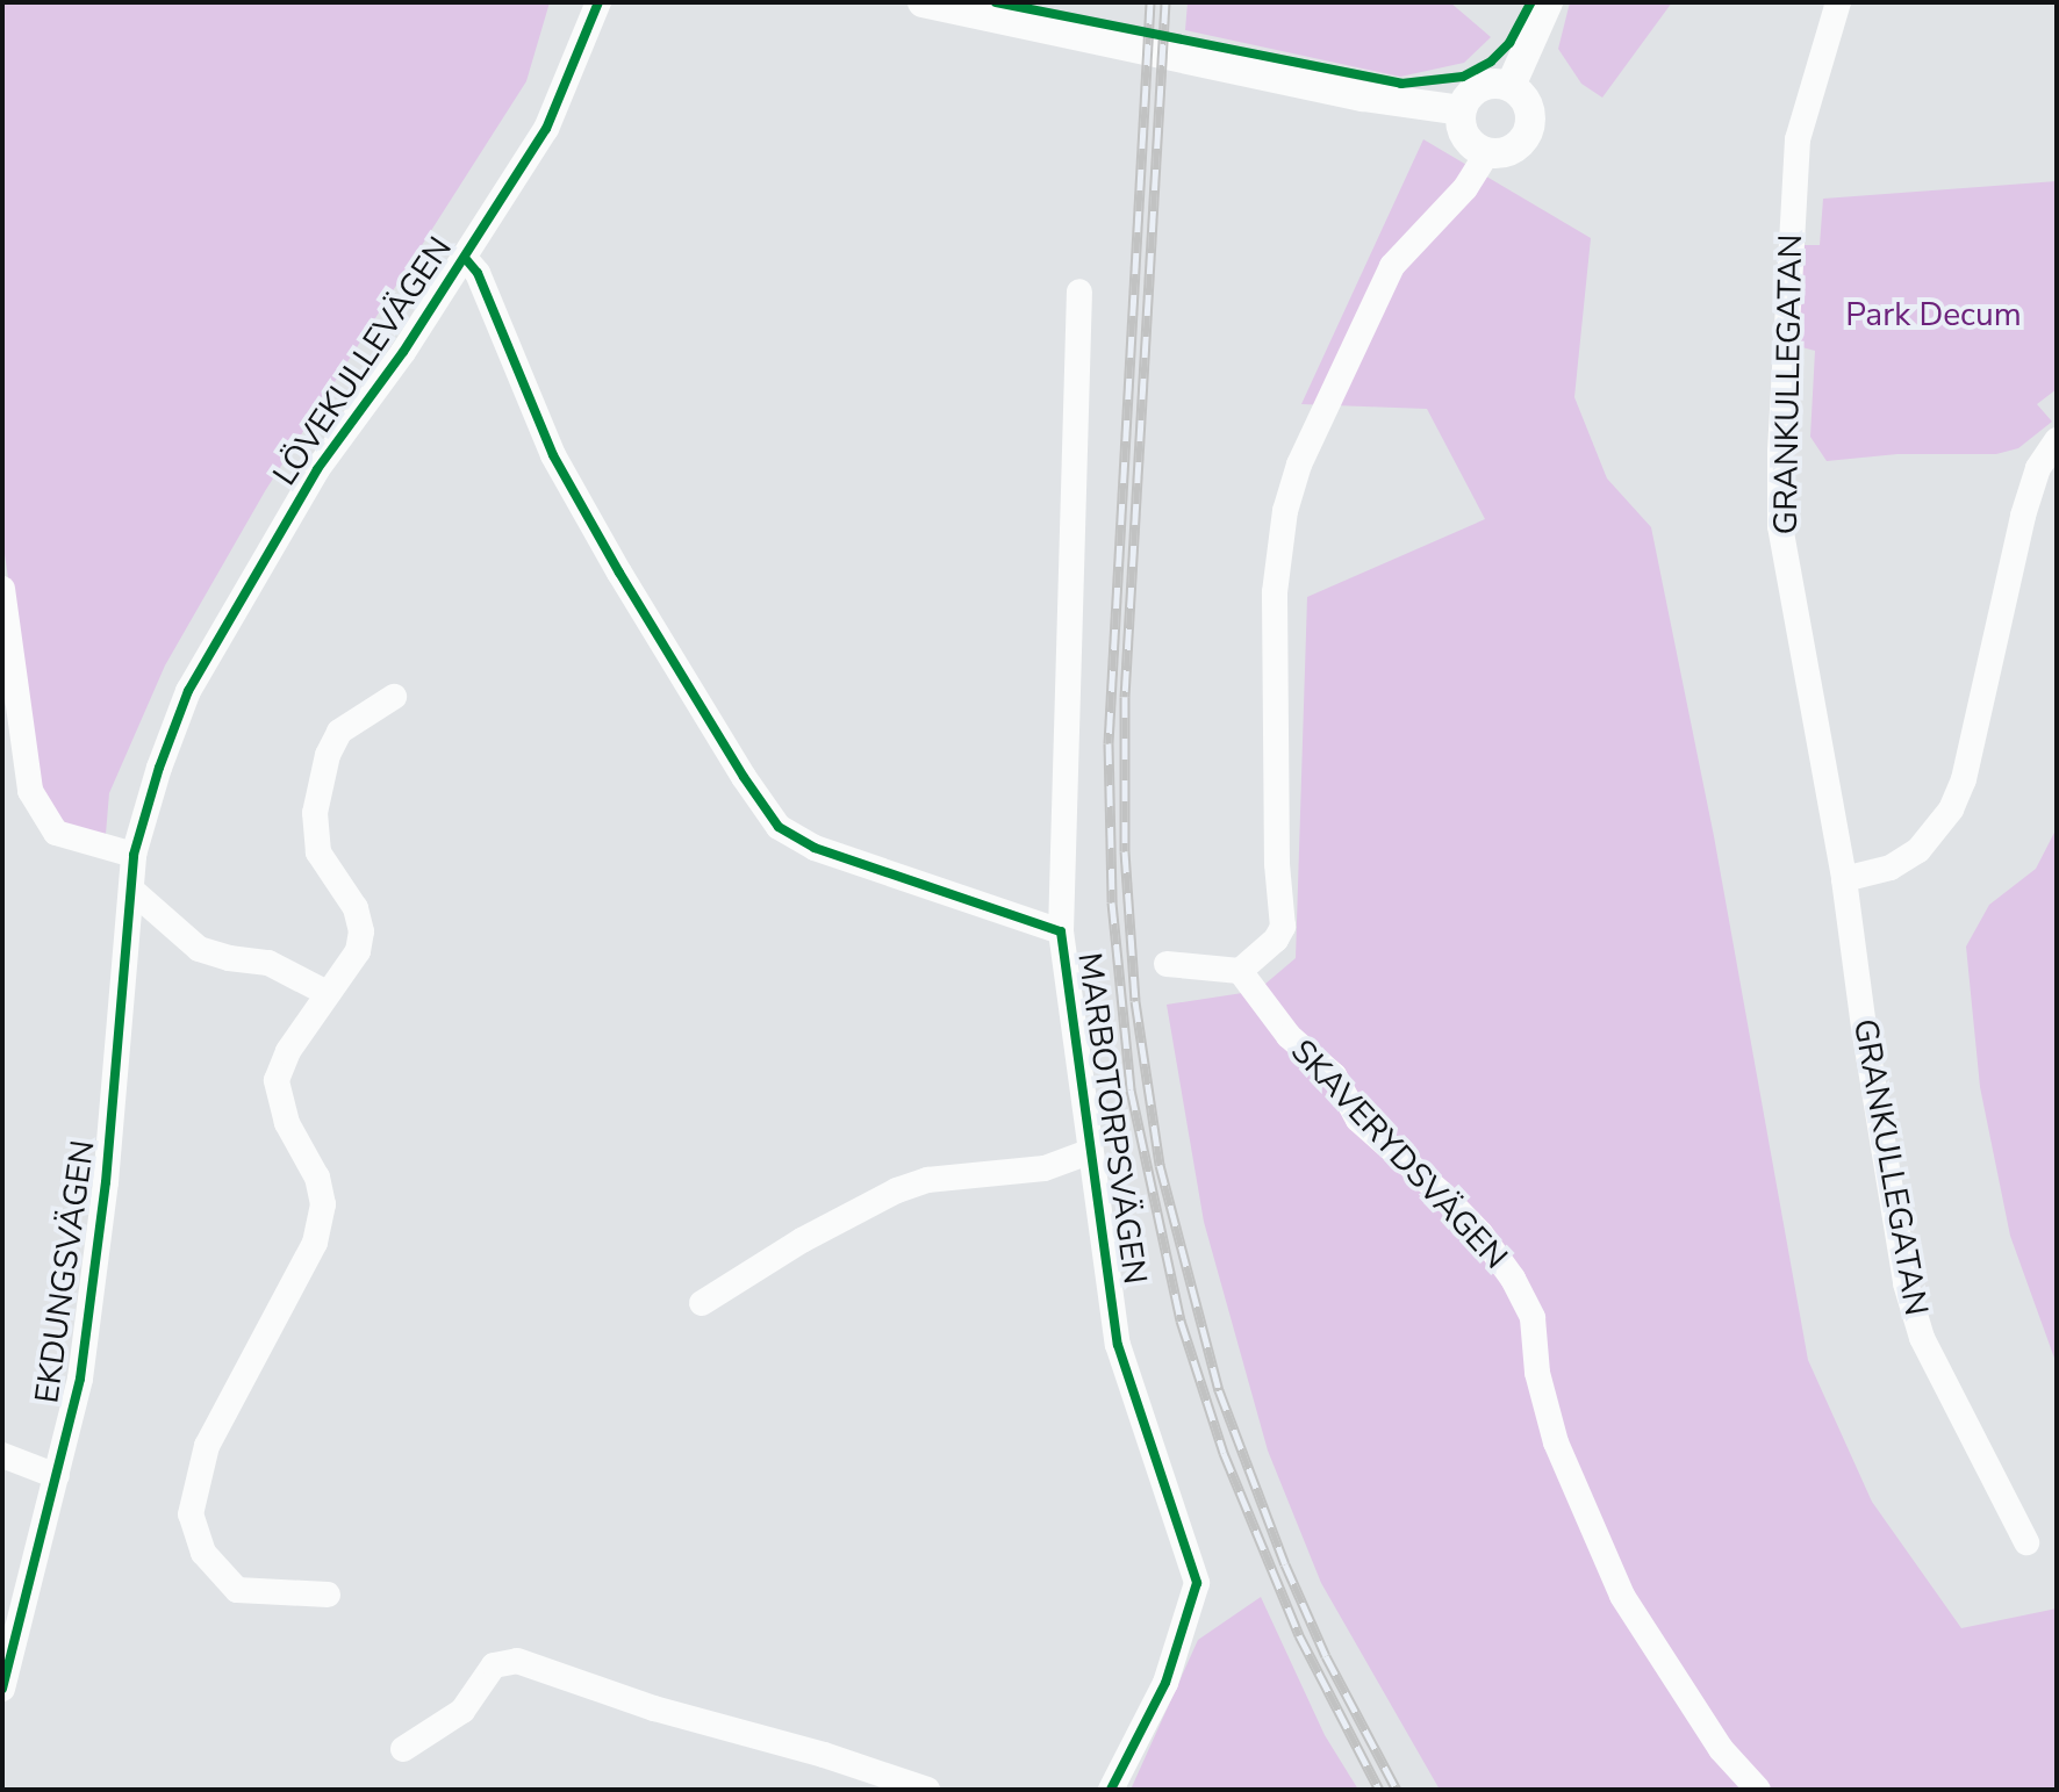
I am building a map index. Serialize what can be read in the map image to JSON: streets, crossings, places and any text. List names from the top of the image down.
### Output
{
  "streets": {
    "street": [
      "LÖVEKULLEVÄGEN",
      "GRANKULLEGATAN",
      "MARBOTORPSVÄGEN",
      "SKAVERYDSVÄGEN",
      "EKDUNGSVÄGEN"
    ]
  },
  "crossings": [
    ["LÖVEKULLEVÄGEN", "MARBOTORPSVÄGEN"],
    ["LÖVEKULLEVÄGEN", "EKDUNGSVÄGEN"]
  ],
  "parks": ["Park Decum"]
}
